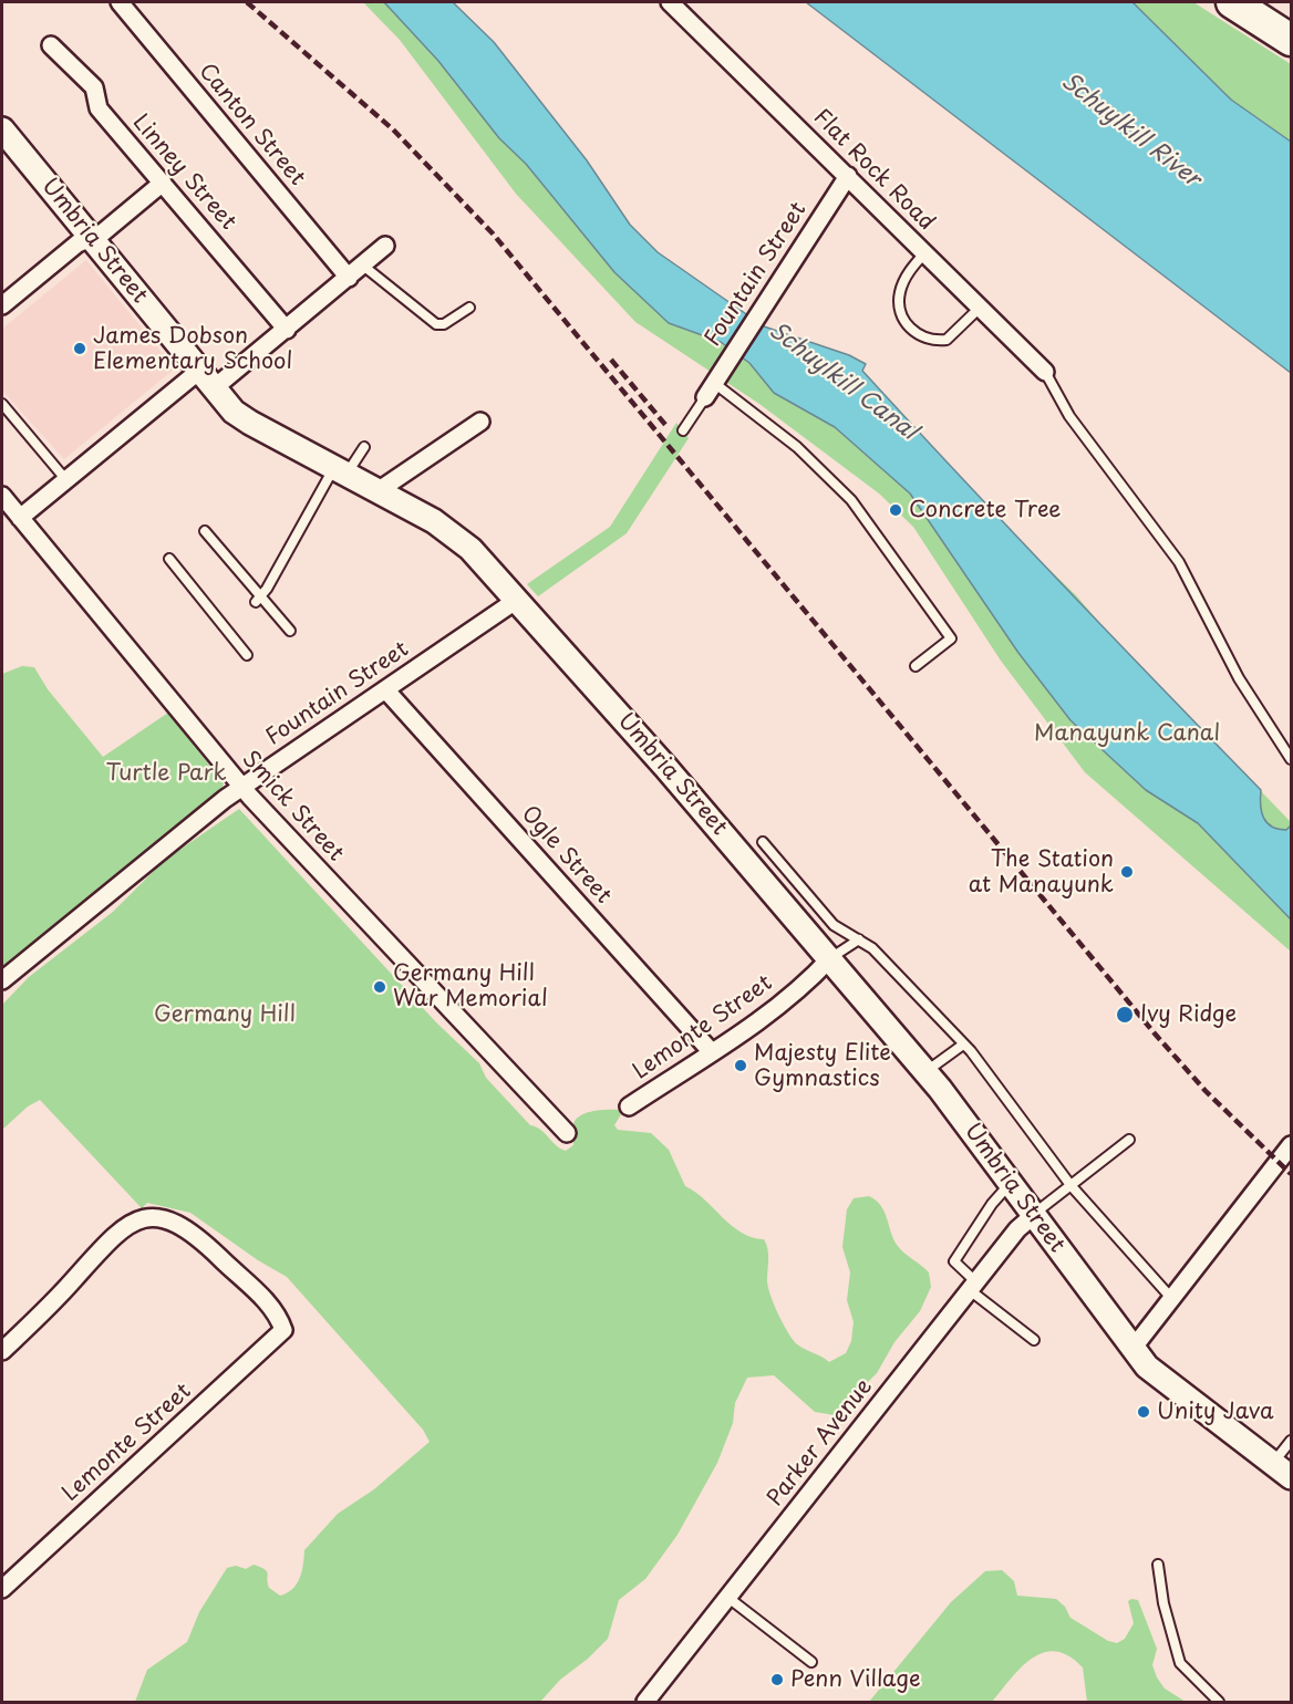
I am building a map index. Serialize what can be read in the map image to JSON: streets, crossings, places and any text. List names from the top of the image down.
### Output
{
  "streets": {
    "main road": ["Umbria Street"],
    "street": [
      "Canton Street",
      "Flat Rock Road",
      "Linney Street",
      "Fountain Street",
      "Smick Street",
      "Ogle Street",
      "Lemonte Street",
      "Parker Avenue"
    ]
  },
  "crossings": [
    ["Flat Rock Road", "Fountain Street"],
    ["Umbria Street", "Fountain Street"],
    ["Umbria Street", "Lemonte Street"],
    ["Umbria Street", "Parker Avenue"],
    ["Fountain Street", "Smick Street"],
    ["Fountain Street", "Ogle Street"],
    ["Ogle Street", "Lemonte Street"]
  ],
  "water": ["Schuylkill River", "Schuylkill Canal"],
  "parks": ["Manayunk Canal", "Turtle Park", "Germany Hill"],
  "places": [
    "James Dobson Elementary School",
    "Concrete Tree",
    "The Station at Manayunk",
    "Germany Hill War Memorial",
    "Ivy Ridge",
    "Majesty Elite Gymnastics",
    "Unity Java",
    "Penn Village"
  ]
}
